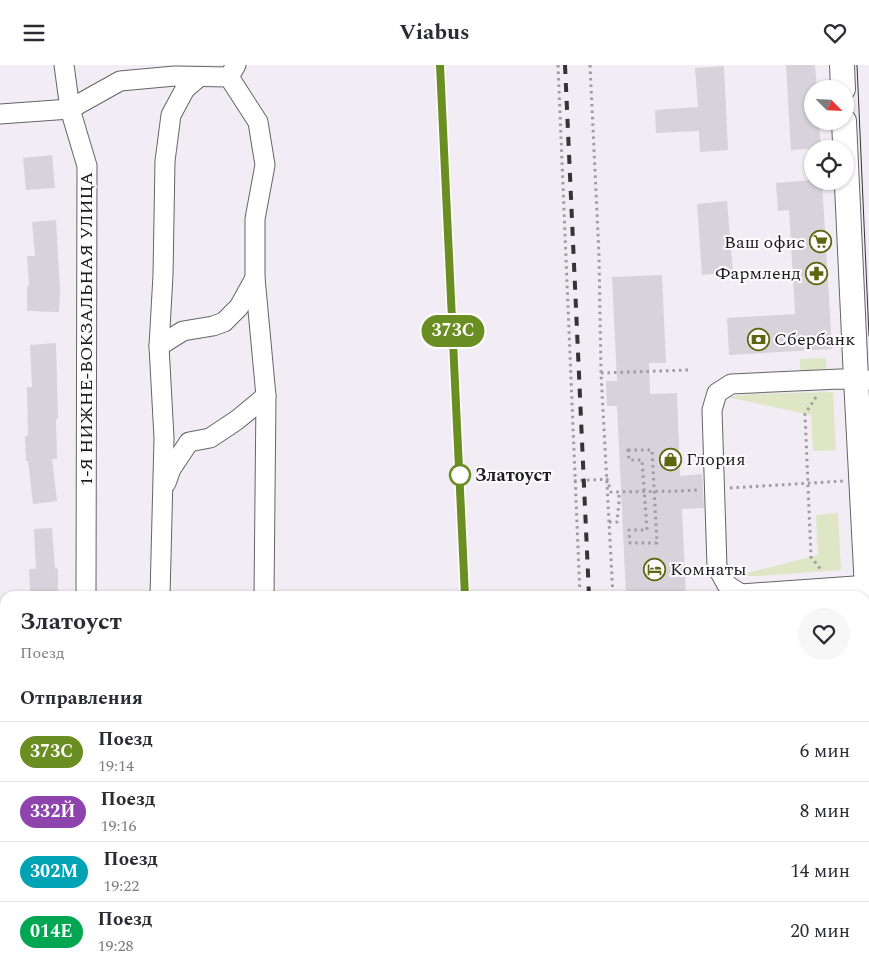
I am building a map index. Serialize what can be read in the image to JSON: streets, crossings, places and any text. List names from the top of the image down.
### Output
{
  "streets": {
    "street": ["1-Я НИЖНЕ-ВОКЗАЛЬНАЯ УЛИЦА"]
  },
  "places": {
    "supermarket": ["Ваш офис"],
    "pharmacy": ["Фармленд"],
    "bank": ["Сбербанк"],
    "shop": ["Глория"],
    "other": ["Златоуст"],
    "hotel": ["Комнаты"]
  },
  "north": "bottom right",
  "page": {
    "header": "Viabus",
    "on_map": "373C",
    "heading": [
      ["Златоуст", "Поезд"],
      "Отправления"
    ],
    "list": [
      {
        "mark": "373C",
        "name": "Поезд",
        "note": "19:14",
        "value": "6 мин"
      },
      {
        "mark": "332Й",
        "name": "Поезд",
        "note": "19:16",
        "value": "8 мин"
      },
      {
        "mark": "302М",
        "name": "Поезд",
        "note": "19:22",
        "value": "14 мин"
      },
      {
        "mark": "014Е",
        "name": "Поезд",
        "note": "19:28",
        "value": "20 мин"
      }
    ]
  }
}
